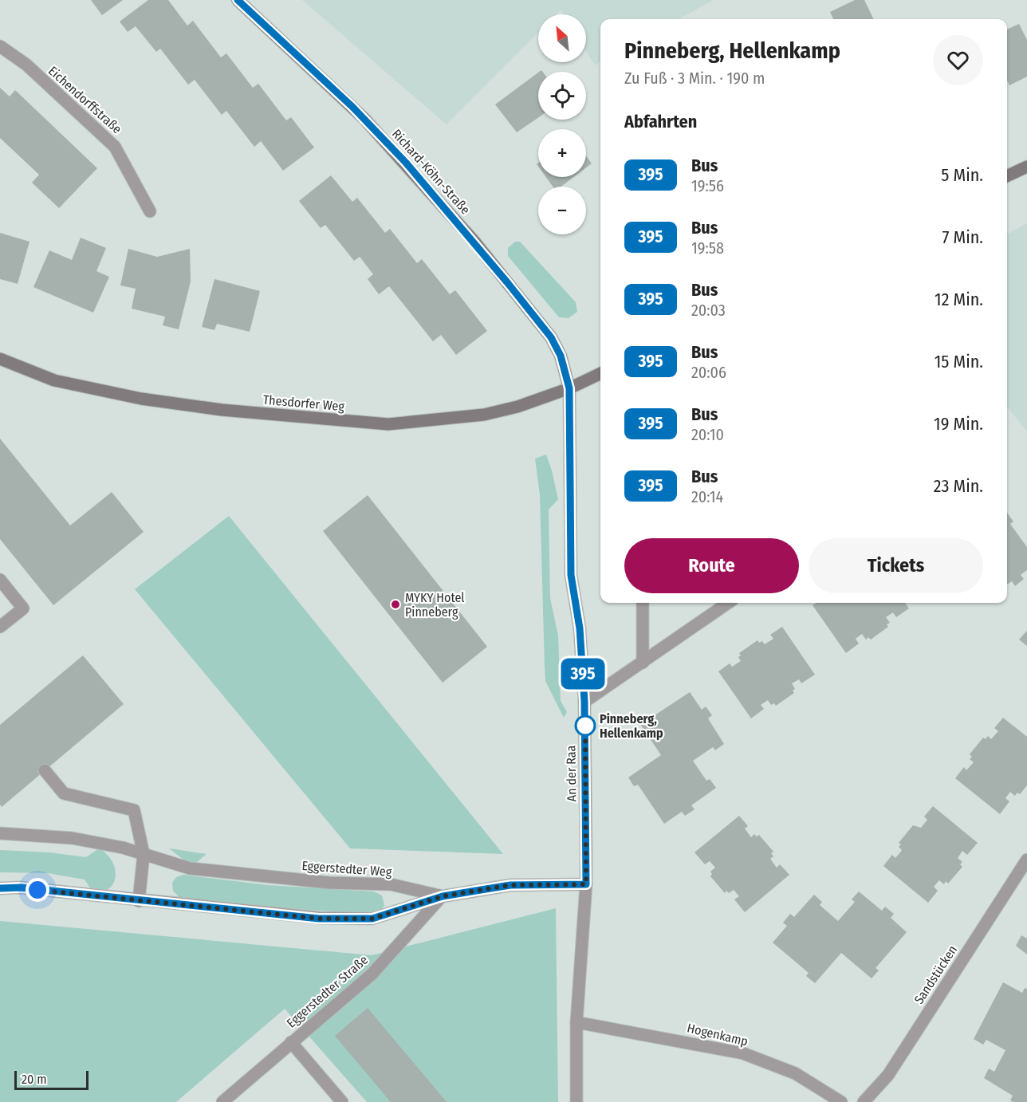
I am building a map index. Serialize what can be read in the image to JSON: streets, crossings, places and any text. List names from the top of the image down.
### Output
{
  "streets": {
    "street": [
      "Eichendorffstraße",
      "Richard-Köhn-Straße",
      "Thesdorfer Weg",
      "An der Raa",
      "Eggerstedter Weg",
      "Sandstücken",
      "Eggerstedter Straße",
      "Hogenkamp"
    ]
  },
  "crossings": [
    ["Richard-Köhn-Straße", "Thesdorfer Weg"],
    ["Richard-Köhn-Straße", "An der Raa"],
    ["Thesdorfer Weg", "An der Raa"],
    ["An der Raa", "Hogenkamp"],
    ["Eggerstedter Weg", "Eggerstedter Straße"]
  ],
  "places": ["MYKY Hotel Pinneberg", "Pinneberg, Hellenkamp"],
  "lines": ["bus line 395"],
  "scale_bar": "20 m",
  "north": "top left",
  "page": {
    "on_map": "395",
    "map_buttons": ["+", "−"],
    "heading": [
      ["Pinneberg, Hellenkamp", "Zu Fuß · 3 Min. · 190 m"],
      "Abfahrten"
    ],
    "list": [
      {
        "mark": "395",
        "name": "Bus",
        "note": "19:56",
        "value": "5 Min."
      },
      {
        "mark": "395",
        "name": "Bus",
        "note": "19:58",
        "value": "7 Min."
      },
      {
        "mark": "395",
        "name": "Bus",
        "note": "20:03",
        "value": "12 Min."
      },
      {
        "mark": "395",
        "name": "Bus",
        "note": "20:06",
        "value": "15 Min."
      },
      {
        "mark": "395",
        "name": "Bus",
        "note": "20:10",
        "value": "19 Min."
      },
      {
        "mark": "395",
        "name": "Bus",
        "note": "20:14",
        "value": "23 Min."
      }
    ],
    "buttons": ["Route", "Tickets"],
    "scale": "20 m"
  }
}
